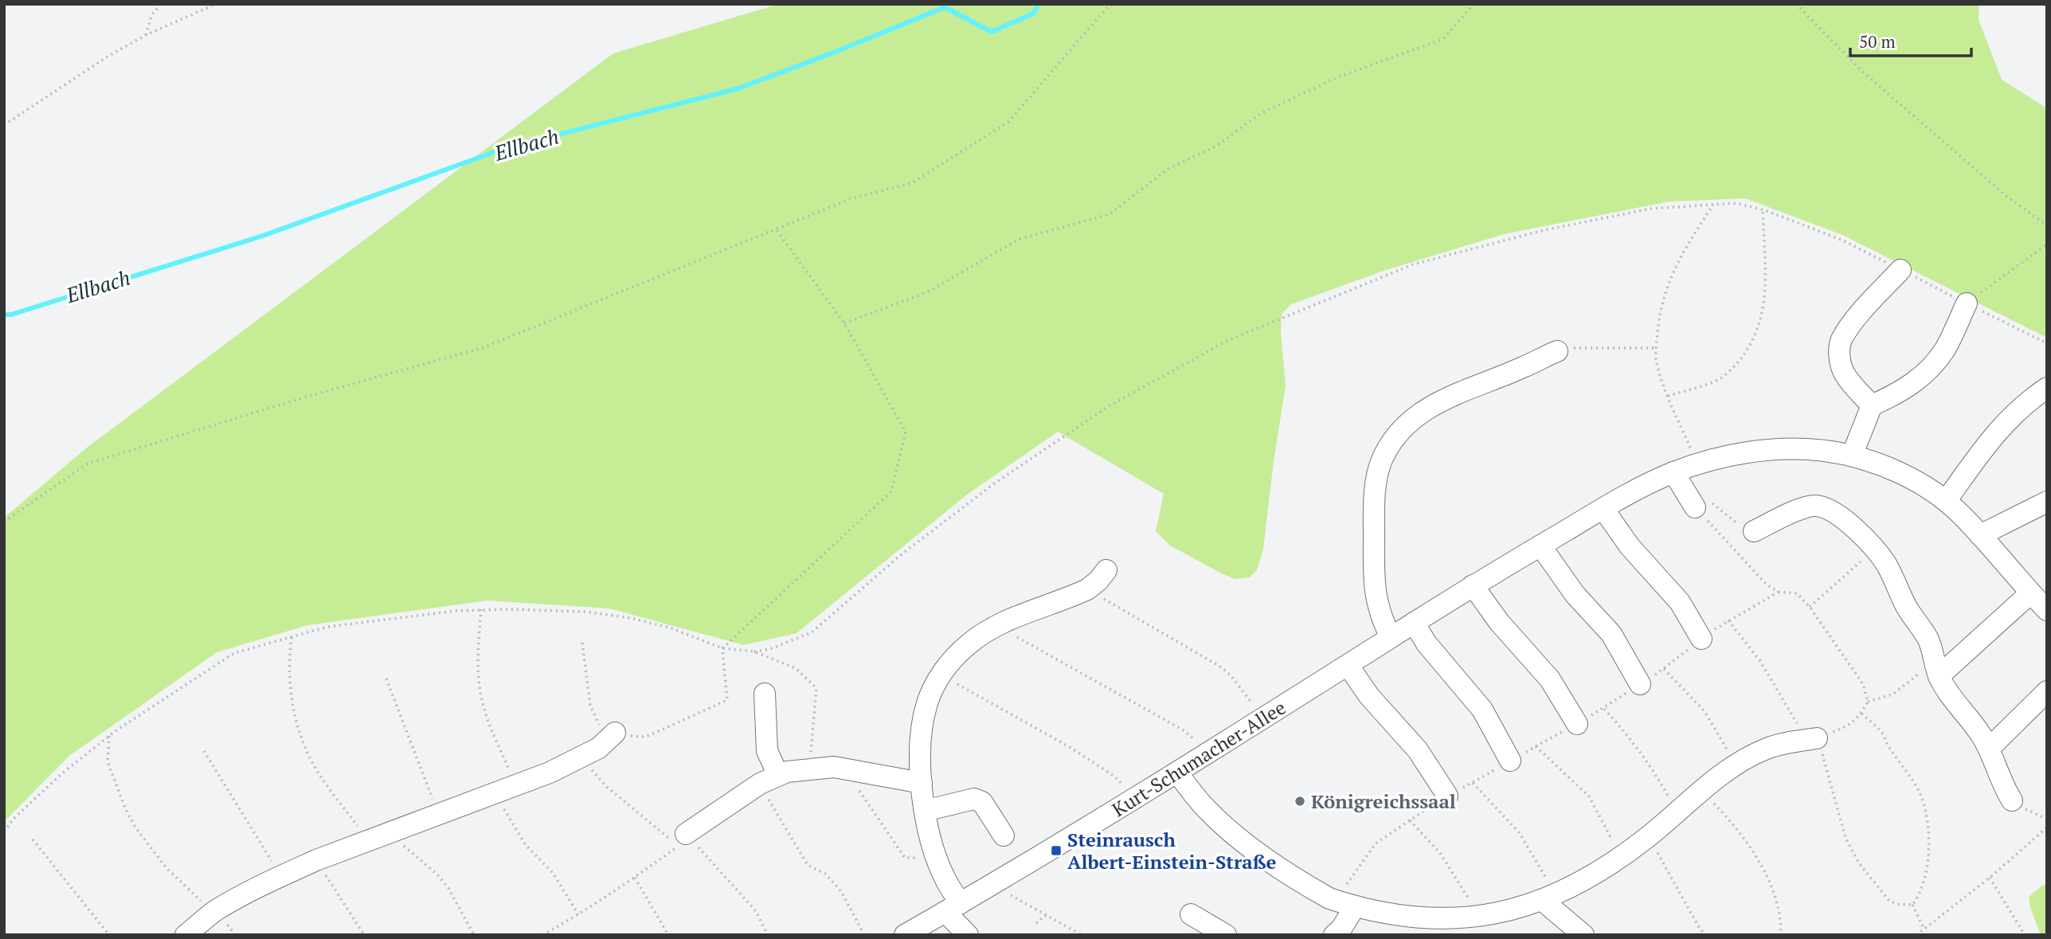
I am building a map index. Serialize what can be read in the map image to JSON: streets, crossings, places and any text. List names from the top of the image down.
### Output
{
  "streets": {
    "street": ["Kurt-Schumacher-Allee"]
  },
  "water": ["Ellbach"],
  "places": {
    "other": ["Königreichssaal"],
    "transit": ["Steinrausch Albert-Einstein-Straße"]
  },
  "scale_bar": "50 m"
}
